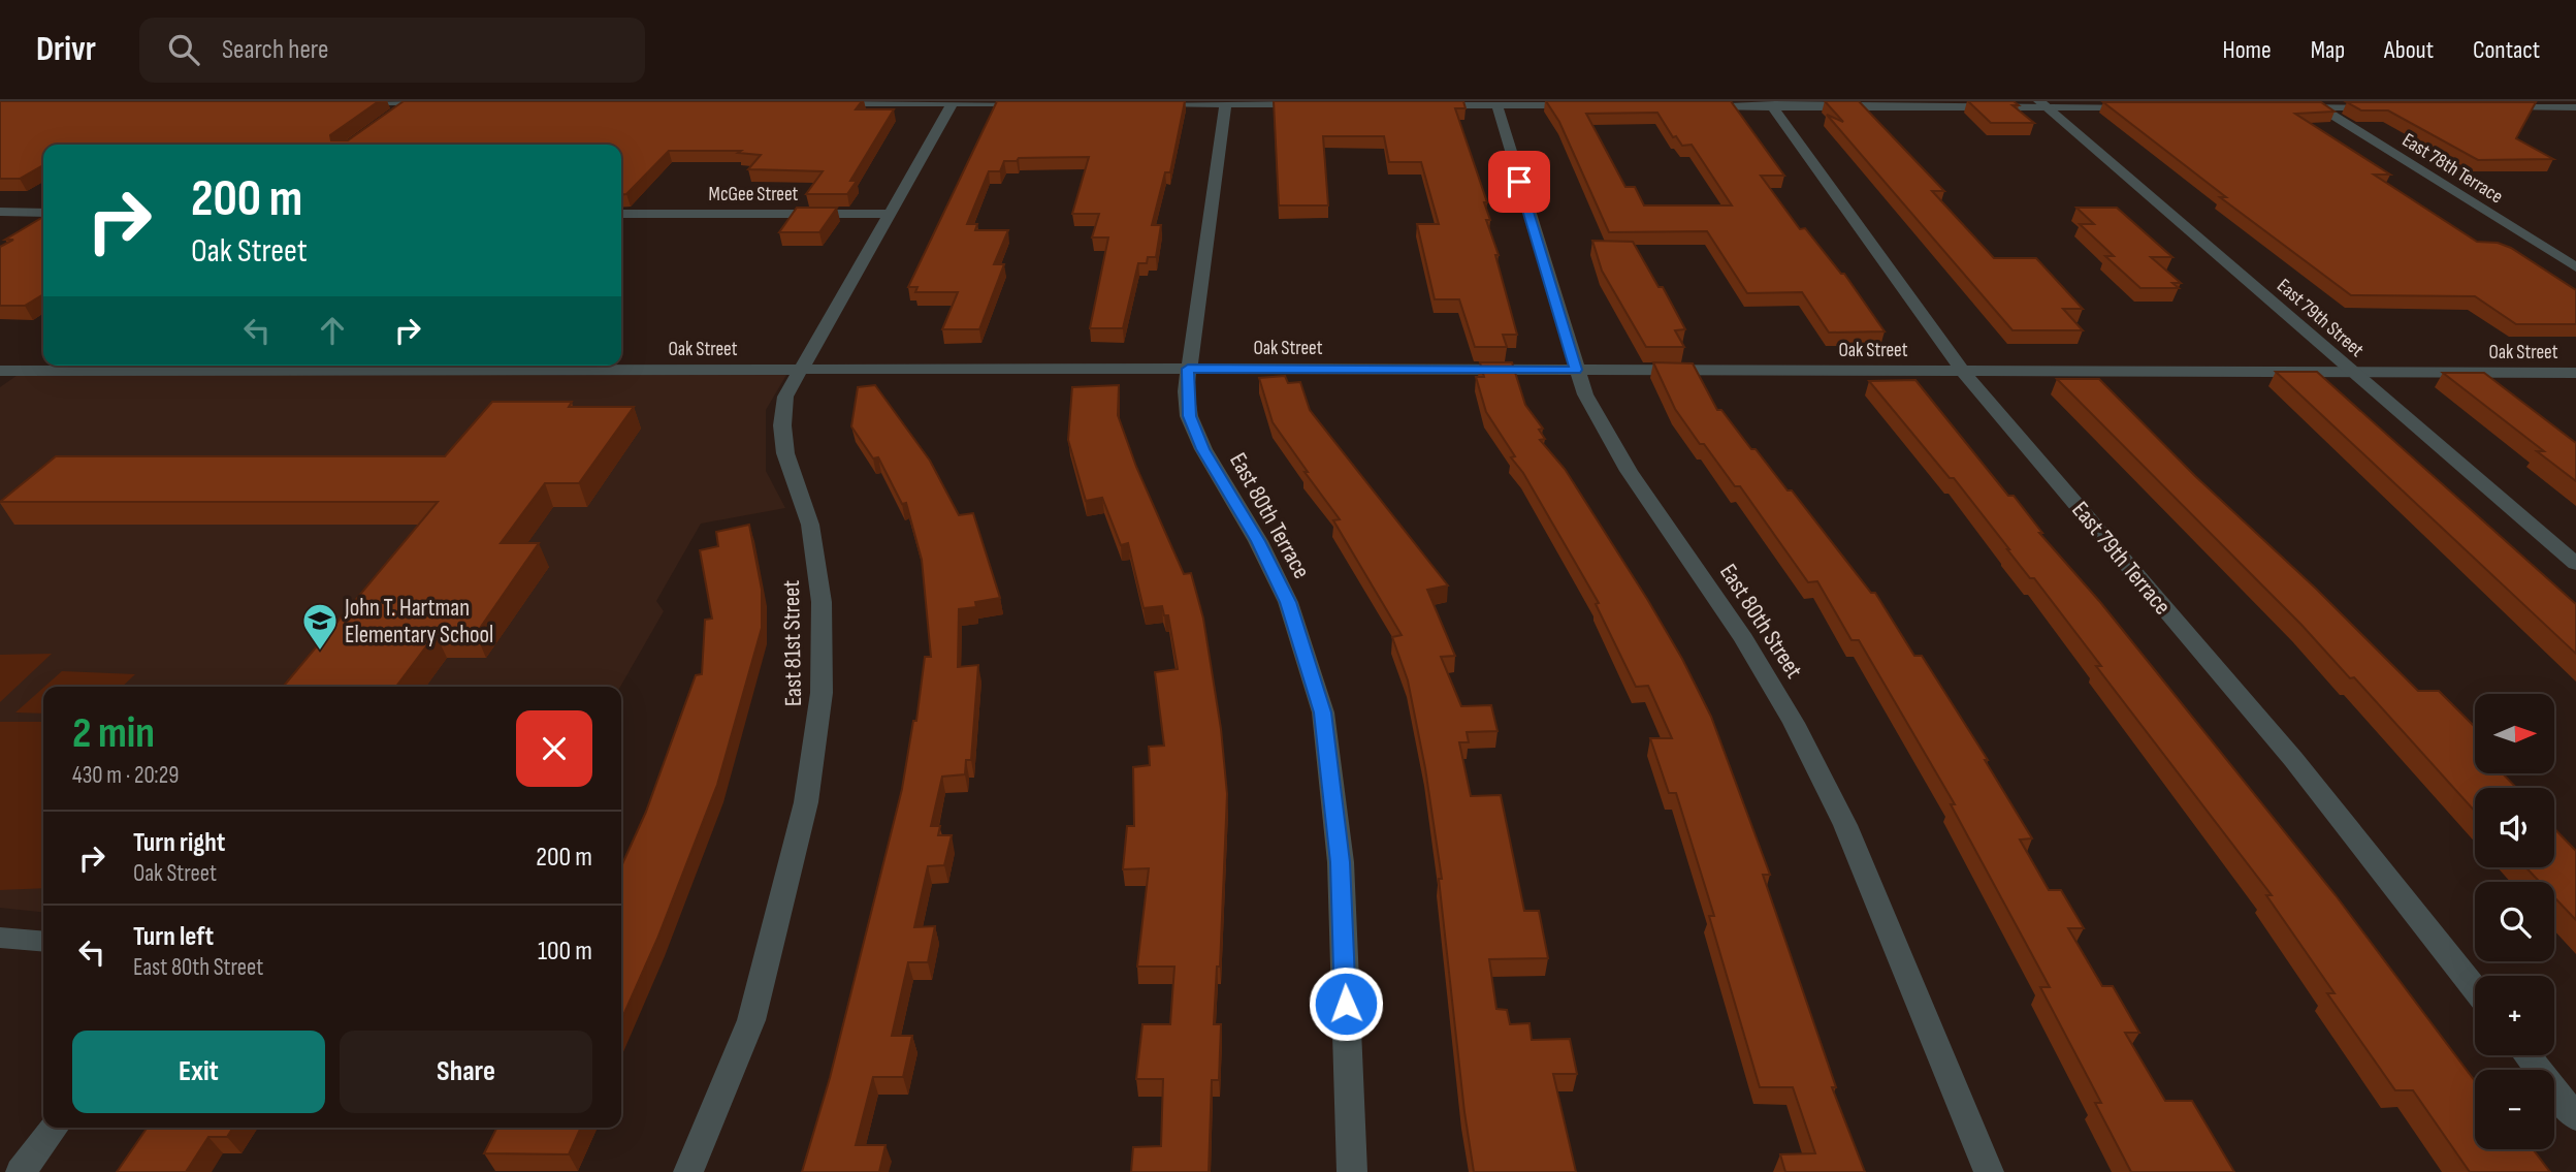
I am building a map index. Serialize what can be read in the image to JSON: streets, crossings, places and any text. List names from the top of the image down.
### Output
{
  "streets": {
    "street": [
      "East 78th Terrace",
      "McGee Street",
      "East 79th Street",
      "Oak Street",
      "East 80th Terrace",
      "East 79th Terrace",
      "East 80th Street",
      "East 81st Street"
    ]
  },
  "crossings": [
    ["McGee Street", "East 81st Street"],
    ["East 79th Street", "Oak Street"],
    ["Oak Street", "East 80th Terrace"],
    ["Oak Street", "East 79th Terrace"],
    ["Oak Street", "East 80th Street"],
    ["Oak Street", "East 81st Street"]
  ],
  "places": {
    "school or university": ["John T. Hartman Elementary School"]
  },
  "north": "right",
  "page": {
    "header": "Drivr",
    "search": "Search here",
    "nav": [
      "Home",
      "Map",
      "About",
      "Contact"
    ],
    "turn": ["200 m", "Oak Street"],
    "heading": ["2 min", "430 m · 20:29"],
    "map_buttons": ["+", "−"],
    "list": [
      {
        "name": "Turn right",
        "note": "Oak Street",
        "value": "200 m"
      },
      {
        "name": "Turn left",
        "note": "East 80th Street",
        "value": "100 m"
      }
    ],
    "buttons": ["Exit", "Share"]
  }
}
